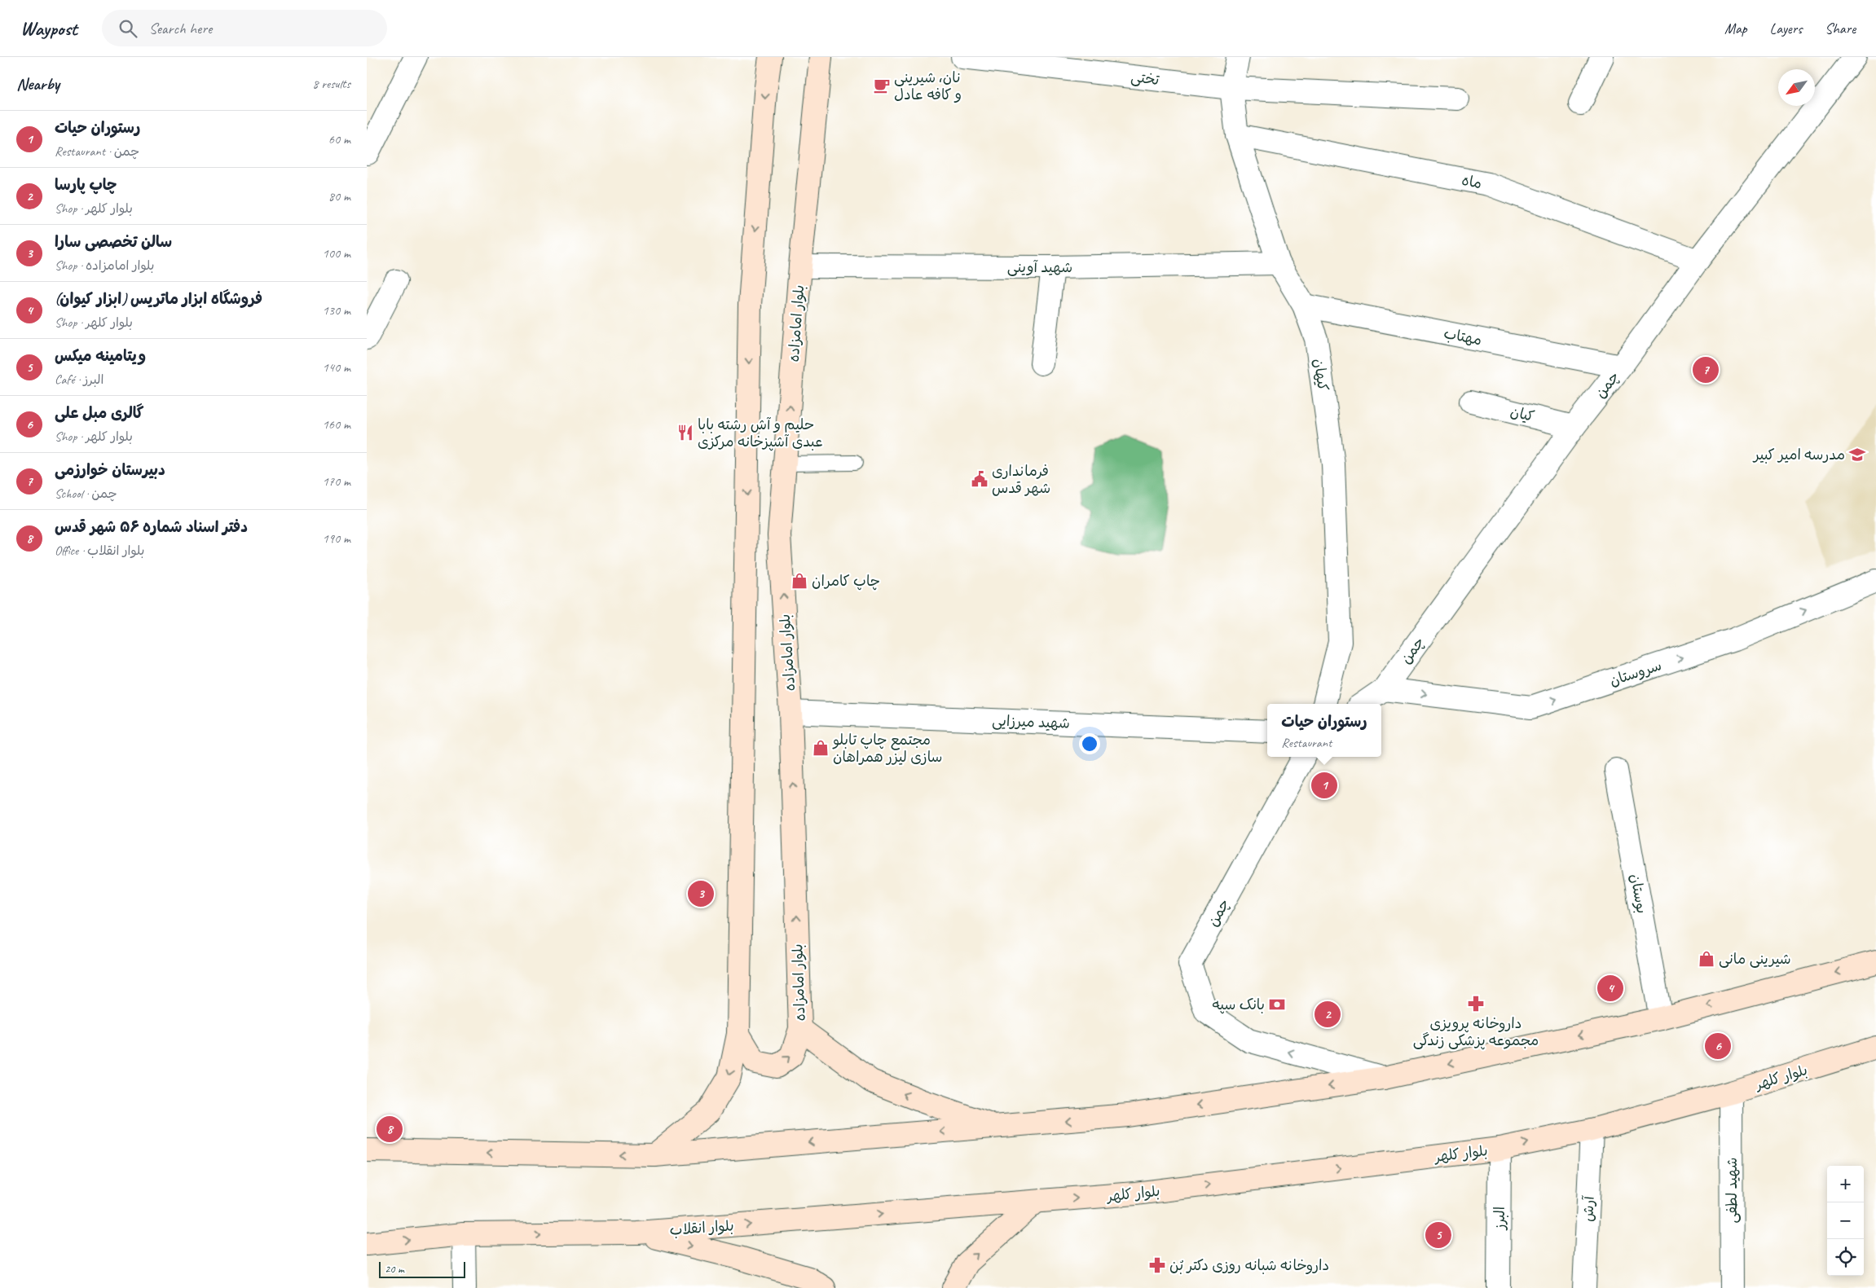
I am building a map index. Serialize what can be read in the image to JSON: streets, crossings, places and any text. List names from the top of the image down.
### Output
{
  "streets": {
    "main road": ["بلوار امامزاده", "بلوار کلهر", "بلوار انقلاب"],
    "street": [
      "تختی",
      "ماه",
      "شهید آوینی",
      "مهتاب",
      "کیهان",
      "چمن",
      "کیان",
      "سروستان",
      "شهید میرزایی",
      "بوستان",
      "شهید لطفی",
      "آرش",
      "البرز"
    ]
  },
  "crossings": [
    ["تختی", "کیهان"],
    ["ماه", "کیهان"],
    ["ماه", "چمن"],
    ["شهید آوینی", "بلوار امامزاده"],
    ["شهید آوینی", "کیهان"],
    ["بلوار امامزاده", "شهید میرزایی"],
    ["مهتاب", "کیهان"],
    ["مهتاب", "چمن"],
    ["چمن", "کیان"],
    ["چمن", "سروستان"],
    ["بلوار کلهر", "شهید لطفی"],
    ["بلوار کلهر", "آرش"],
    ["بلوار کلهر", "البرز"],
    ["بلوار کلهر", "بلوار انقلاب"]
  ],
  "one_way": ["سروستان"],
  "places": {
    "cafe": ["نان، شیرینی و کافه عادل"],
    "restaurant": ["حلیم و آش رشته بابا عبدی آشپزخانه مرکزی"],
    "school or university": ["مدرسه امیر کبیر"],
    "public building": ["فرمانداری شهر قدس"],
    "shop": ["چاپ کامران", "مجتمع چاپ تابلو سازی لیزر همراهان", "شیرینی مانی"],
    "pharmacy": ["داروخانه پرویزی مجموعه پزشکی زندگی", "داروخانه شبانه روزی دکتر بُن"],
    "bank": ["بانک سپه"]
  },
  "scale_bar": "20 m",
  "north": "bottom left",
  "page": {
    "header": "Waypost",
    "search": "Search here",
    "nav": ["Map", "Layers", "Share"],
    "heading": ["Nearby", "8 results"],
    "list": [
      {
        "mark": "1",
        "name": "رستوران حیات",
        "note": "Restaurant · چمن",
        "value": "60 m"
      },
      {
        "mark": "2",
        "name": "چاپ پارسا",
        "note": "Shop · بلوار کلهر",
        "value": "80 m"
      },
      {
        "mark": "3",
        "name": "سالن تخصصی سارا",
        "note": "Shop · بلوار امامزاده",
        "value": "100 m"
      },
      {
        "mark": "4",
        "name": "فروشگاه ابزار ماتریس (ابزار کیوان)",
        "note": "Shop · بلوار کلهر",
        "value": "130 m"
      },
      {
        "mark": "5",
        "name": "ویتامینه میکس",
        "note": "Café · البرز",
        "value": "140 m"
      },
      {
        "mark": "6",
        "name": "گالری مبل علی",
        "note": "Shop · بلوار کلهر",
        "value": "160 m"
      },
      {
        "mark": "7",
        "name": "دبیرستان خوارزمی",
        "note": "School · چمن",
        "value": "170 m"
      },
      {
        "mark": "8",
        "name": "دفتر اسناد شماره ۵۶ شهر قدس",
        "note": "Office · بلوار انقلاب",
        "value": "190 m"
      }
    ],
    "pins": [
      "7",
      "1",
      "3",
      "4",
      "2",
      "6",
      "8",
      "5"
    ],
    "popup": ["رستوران حیات", "Restaurant"],
    "map_buttons": ["+", "−"],
    "scale": "20 m"
  }
}
